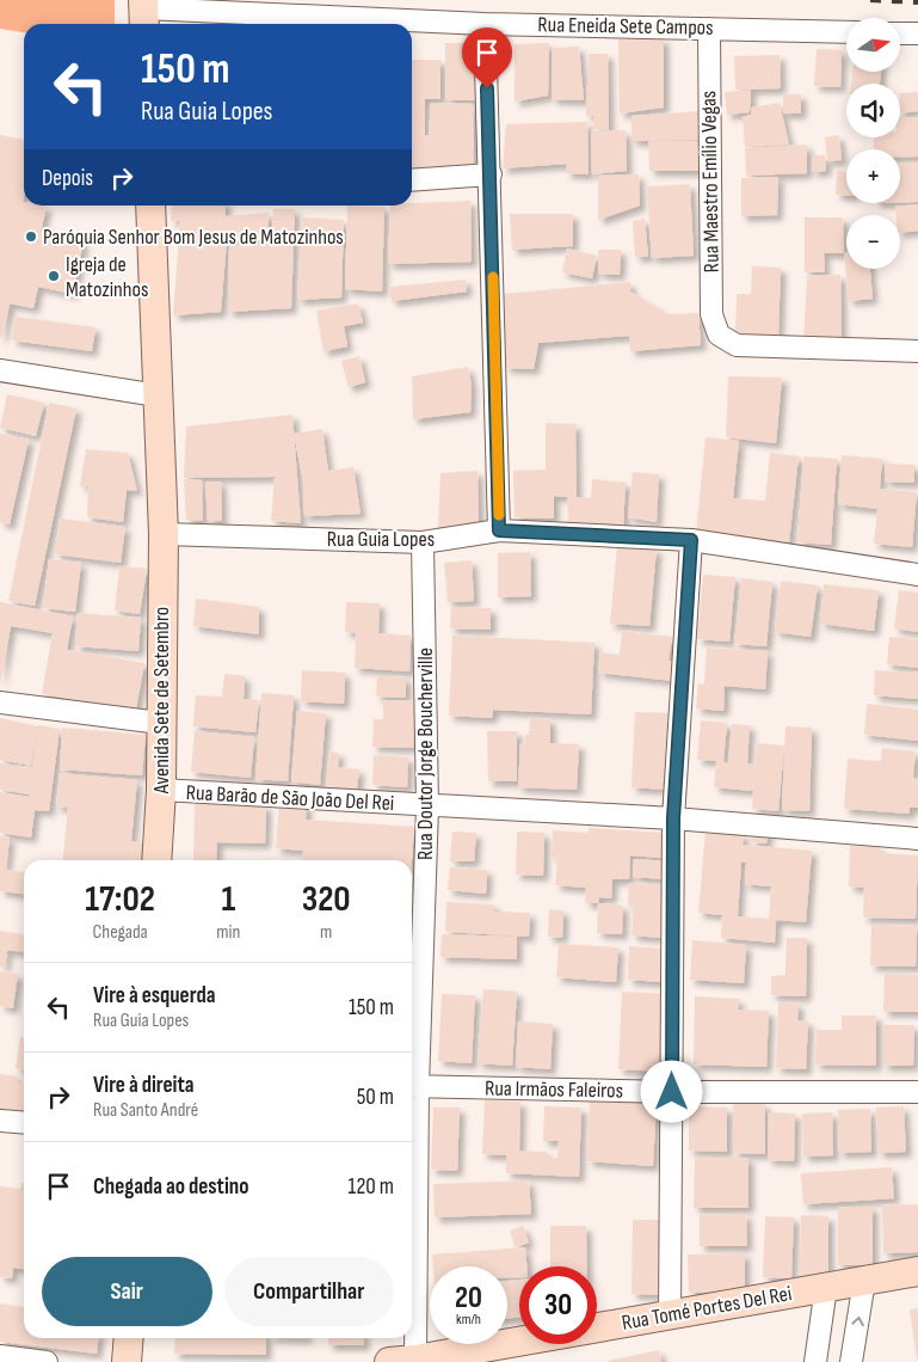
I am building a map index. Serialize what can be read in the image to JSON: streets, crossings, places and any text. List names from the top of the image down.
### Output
{
  "streets": {
    "main road": ["Avenida Sete de Setembro", "Rua Tomé Portes Del Rei"],
    "street": [
      "Rua Eneida Sete Campos",
      "Rua Maestro Emílio Vegas",
      "Rua Guia Lopes",
      "Rua Doutor Jorge Boucherville",
      "Rua Barão de São João Del Rei",
      "Rua Irmãos Faleiros"
    ]
  },
  "crossings": [
    ["Rua Eneida Sete Campos", "Rua Maestro Emílio Vegas"],
    ["Rua Guia Lopes", "Avenida Sete de Setembro"],
    ["Rua Guia Lopes", "Rua Doutor Jorge Boucherville"],
    ["Avenida Sete de Setembro", "Rua Barão de São João Del Rei"],
    ["Rua Doutor Jorge Boucherville", "Rua Barão de São João Del Rei"],
    ["Rua Doutor Jorge Boucherville", "Rua Irmãos Faleiros"],
    ["Rua Doutor Jorge Boucherville", "Rua Tomé Portes Del Rei"]
  ],
  "places": ["Paróquia Senhor Bom Jesus de Matozinhos", "Igreja de Matozinhos"],
  "north": "right",
  "page": {
    "map_buttons": ["+", "−"],
    "turn": ["150 m", "Rua Guia Lopes"],
    "then": "Depois",
    "eta": [
      "17:02",
      "Chegada",
      "1",
      "min",
      "320",
      "m"
    ],
    "list": [
      {
        "name": "Vire à esquerda",
        "note": "Rua Guia Lopes",
        "value": "150 m"
      },
      {
        "name": "Vire à direita",
        "note": "Rua Santo André",
        "value": "50 m"
      },
      {
        "name": "Chegada ao destino",
        "value": "120 m"
      }
    ],
    "buttons": ["Sair", "Compartilhar"],
    "speed": "20 km/h",
    "limit": "30"
  }
}
